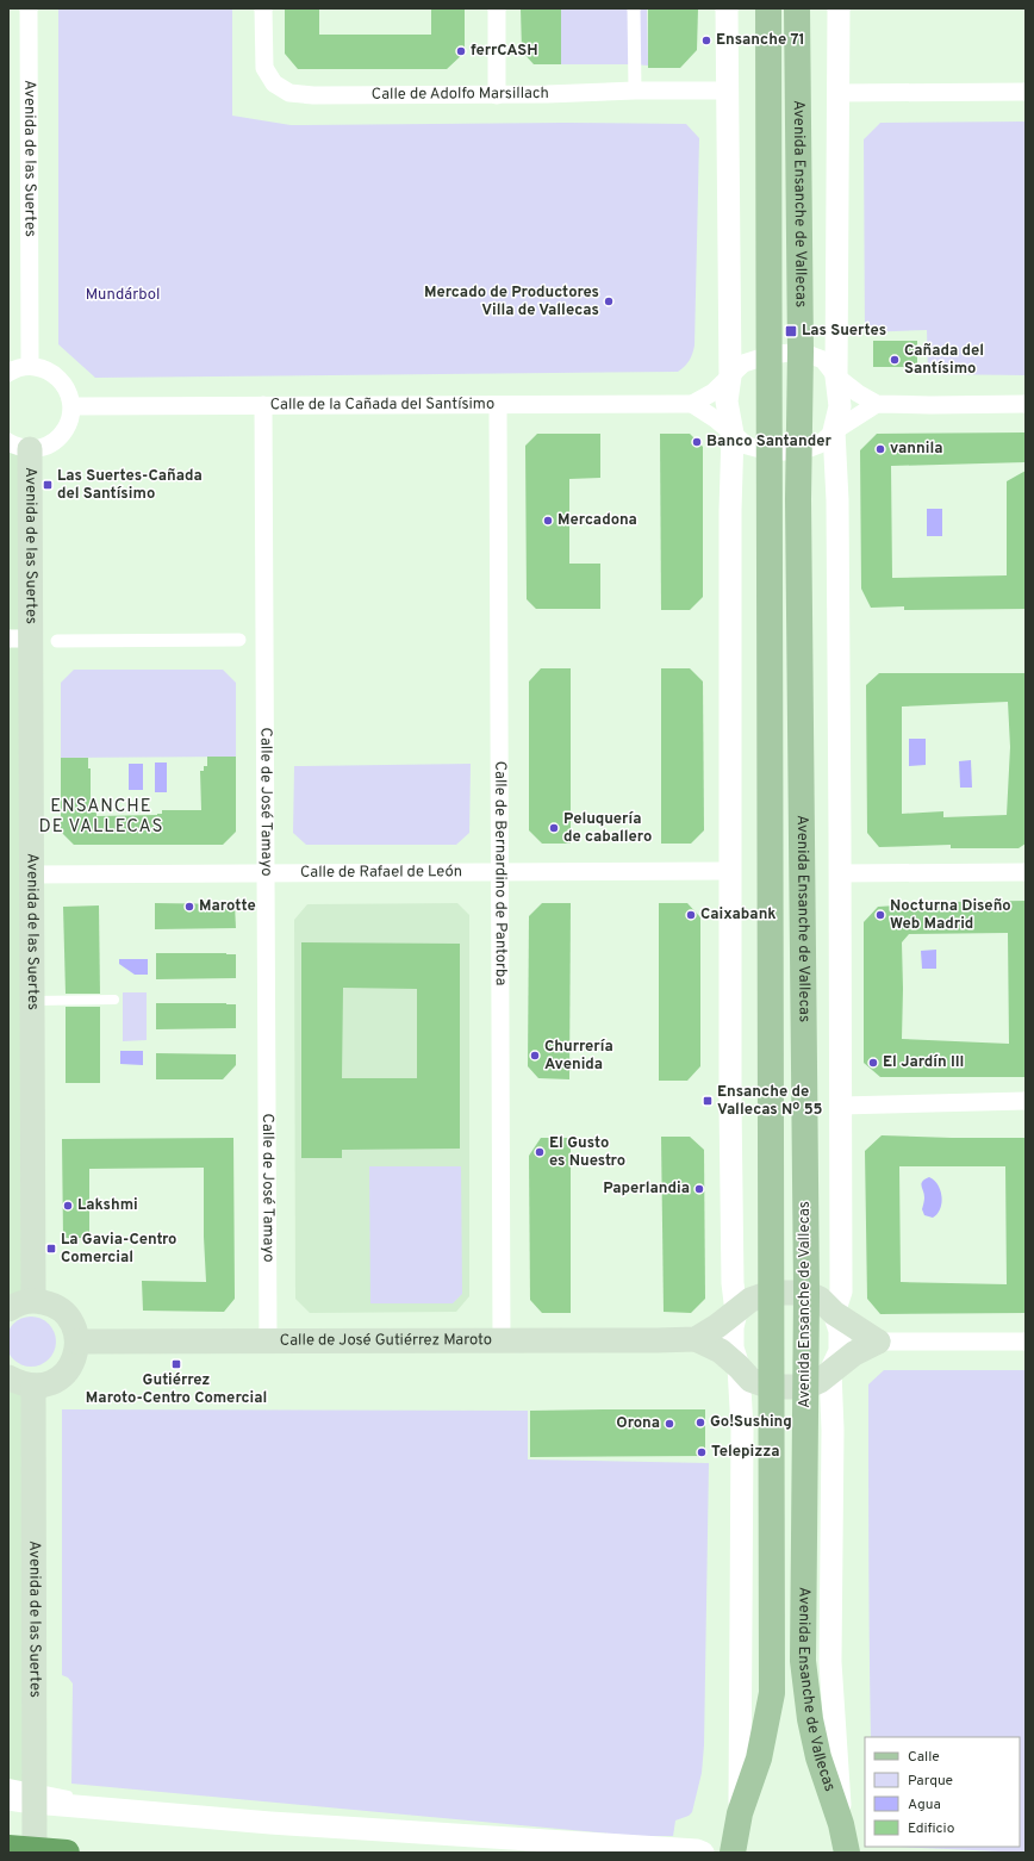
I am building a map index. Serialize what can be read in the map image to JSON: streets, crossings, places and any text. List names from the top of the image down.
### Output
{
  "streets": {
    "main road": ["Avenida de las Suertes", "Avenida Ensanche de Vallecas", "Calle de José Gutiérrez Maroto"],
    "street": [
      "Calle de Adolfo Marsillach",
      "Calle de la Cañada del Santísimo",
      "Calle de José Tamayo",
      "Calle de Rafael de León",
      "Calle de Bernardino de Pantorba"
    ]
  },
  "crossings": [
    ["Calle de Adolfo Marsillach", "Avenida Ensanche de Vallecas"],
    ["Avenida de las Suertes", "Calle de Rafael de León"],
    ["Avenida Ensanche de Vallecas", "Calle de Rafael de León"],
    ["Avenida Ensanche de Vallecas", "Calle de José Gutiérrez Maroto"],
    ["Calle de la Cañada del Santísimo", "Calle de José Tamayo"],
    ["Calle de la Cañada del Santísimo", "Calle de Bernardino de Pantorba"],
    ["Calle de José Tamayo", "Calle de Rafael de León"],
    ["Calle de José Tamayo", "Calle de José Gutiérrez Maroto"],
    ["Calle de Rafael de León", "Calle de Bernardino de Pantorba"],
    ["Calle de Bernardino de Pantorba", "Calle de José Gutiérrez Maroto"]
  ],
  "districts": ["ENSANCHE DE VALLECAS"],
  "parks": ["Mundárbol"],
  "places": {
    "other": [
      "Ensanche 71",
      "ferrCASH",
      "Mercado de Productores Villa de Vallecas",
      "Cañada del Santísimo",
      "Banco Santander",
      "vannila",
      "Mercadona",
      "Peluquería de caballero",
      "Marotte",
      "Caixabank",
      "Nocturna Diseño Web Madrid",
      "Churrería Avenida",
      "El Jardín III",
      "El Gusto es Nuestro",
      "Paperlandia",
      "Lakshmi",
      "Go!Sushing",
      "Orona",
      "Telepizza"
    ],
    "transit": [
      "Las Suertes",
      "Las Suertes-Cañada del Santísimo",
      "Ensanche de Vallecas Nº 55",
      "La Gavia-Centro Comercial",
      "Gutiérrez Maroto-Centro Comercial"
    ]
  },
  "legend": [
    "Calle",
    "Parque",
    "Agua",
    "Edificio"
  ]
}
